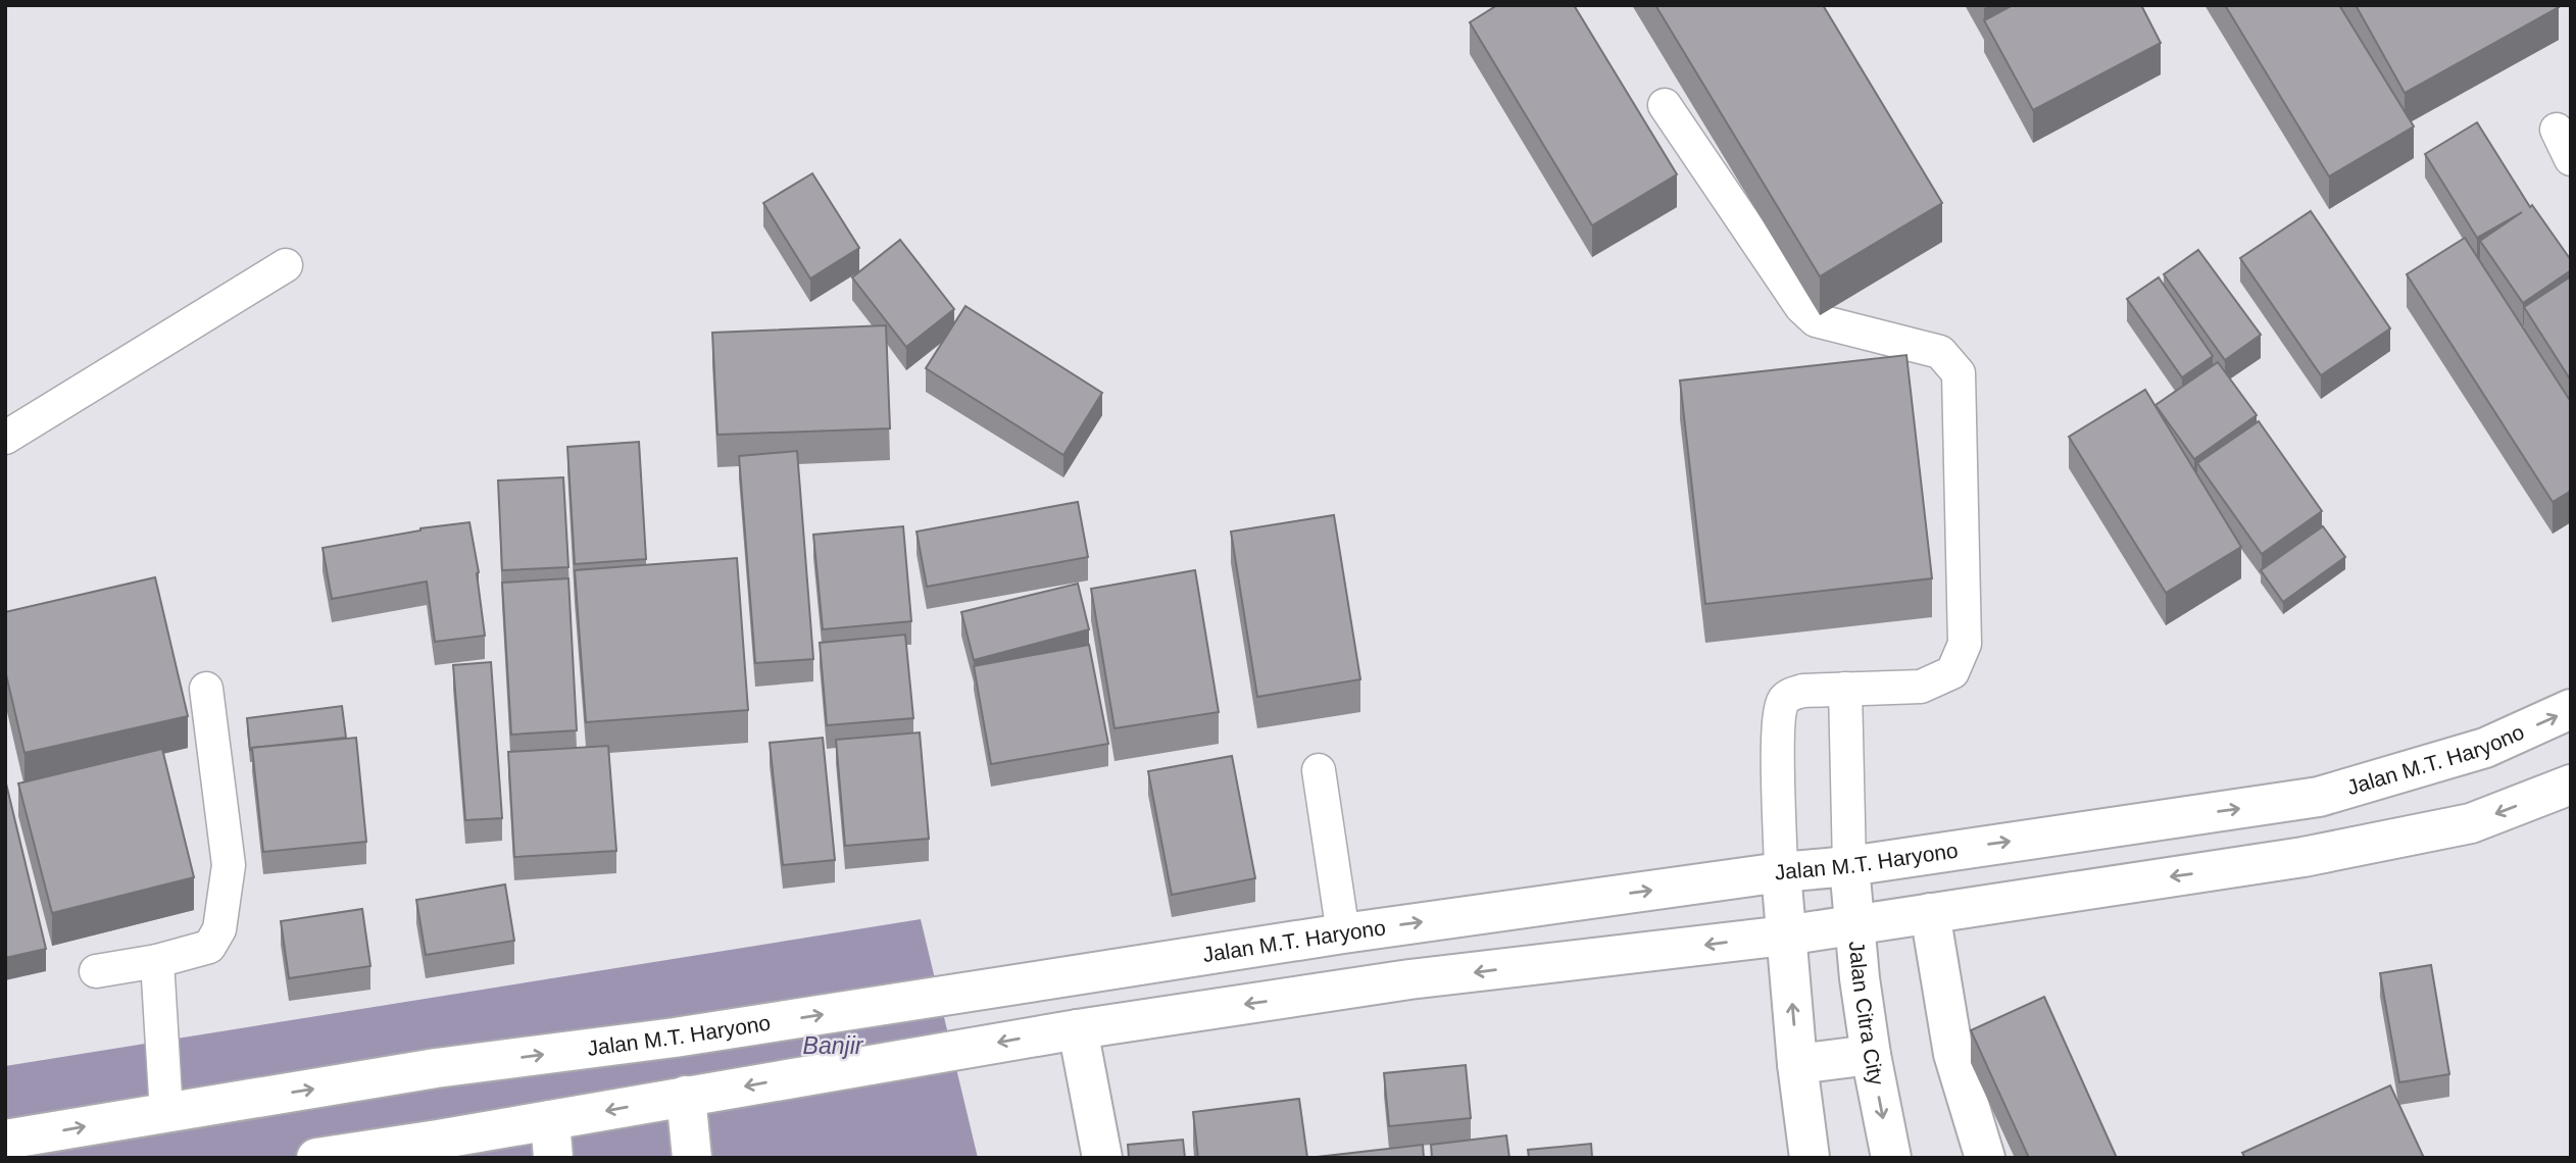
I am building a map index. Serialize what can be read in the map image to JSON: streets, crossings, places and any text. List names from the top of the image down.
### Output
{
  "streets": {
    "main road": ["Jalan M.T. Haryono", "Jalan Citra City"]
  },
  "crossings": [
    ["Jalan M.T. Haryono", "Jalan Citra City"]
  ],
  "water": ["Banjir"]
}
